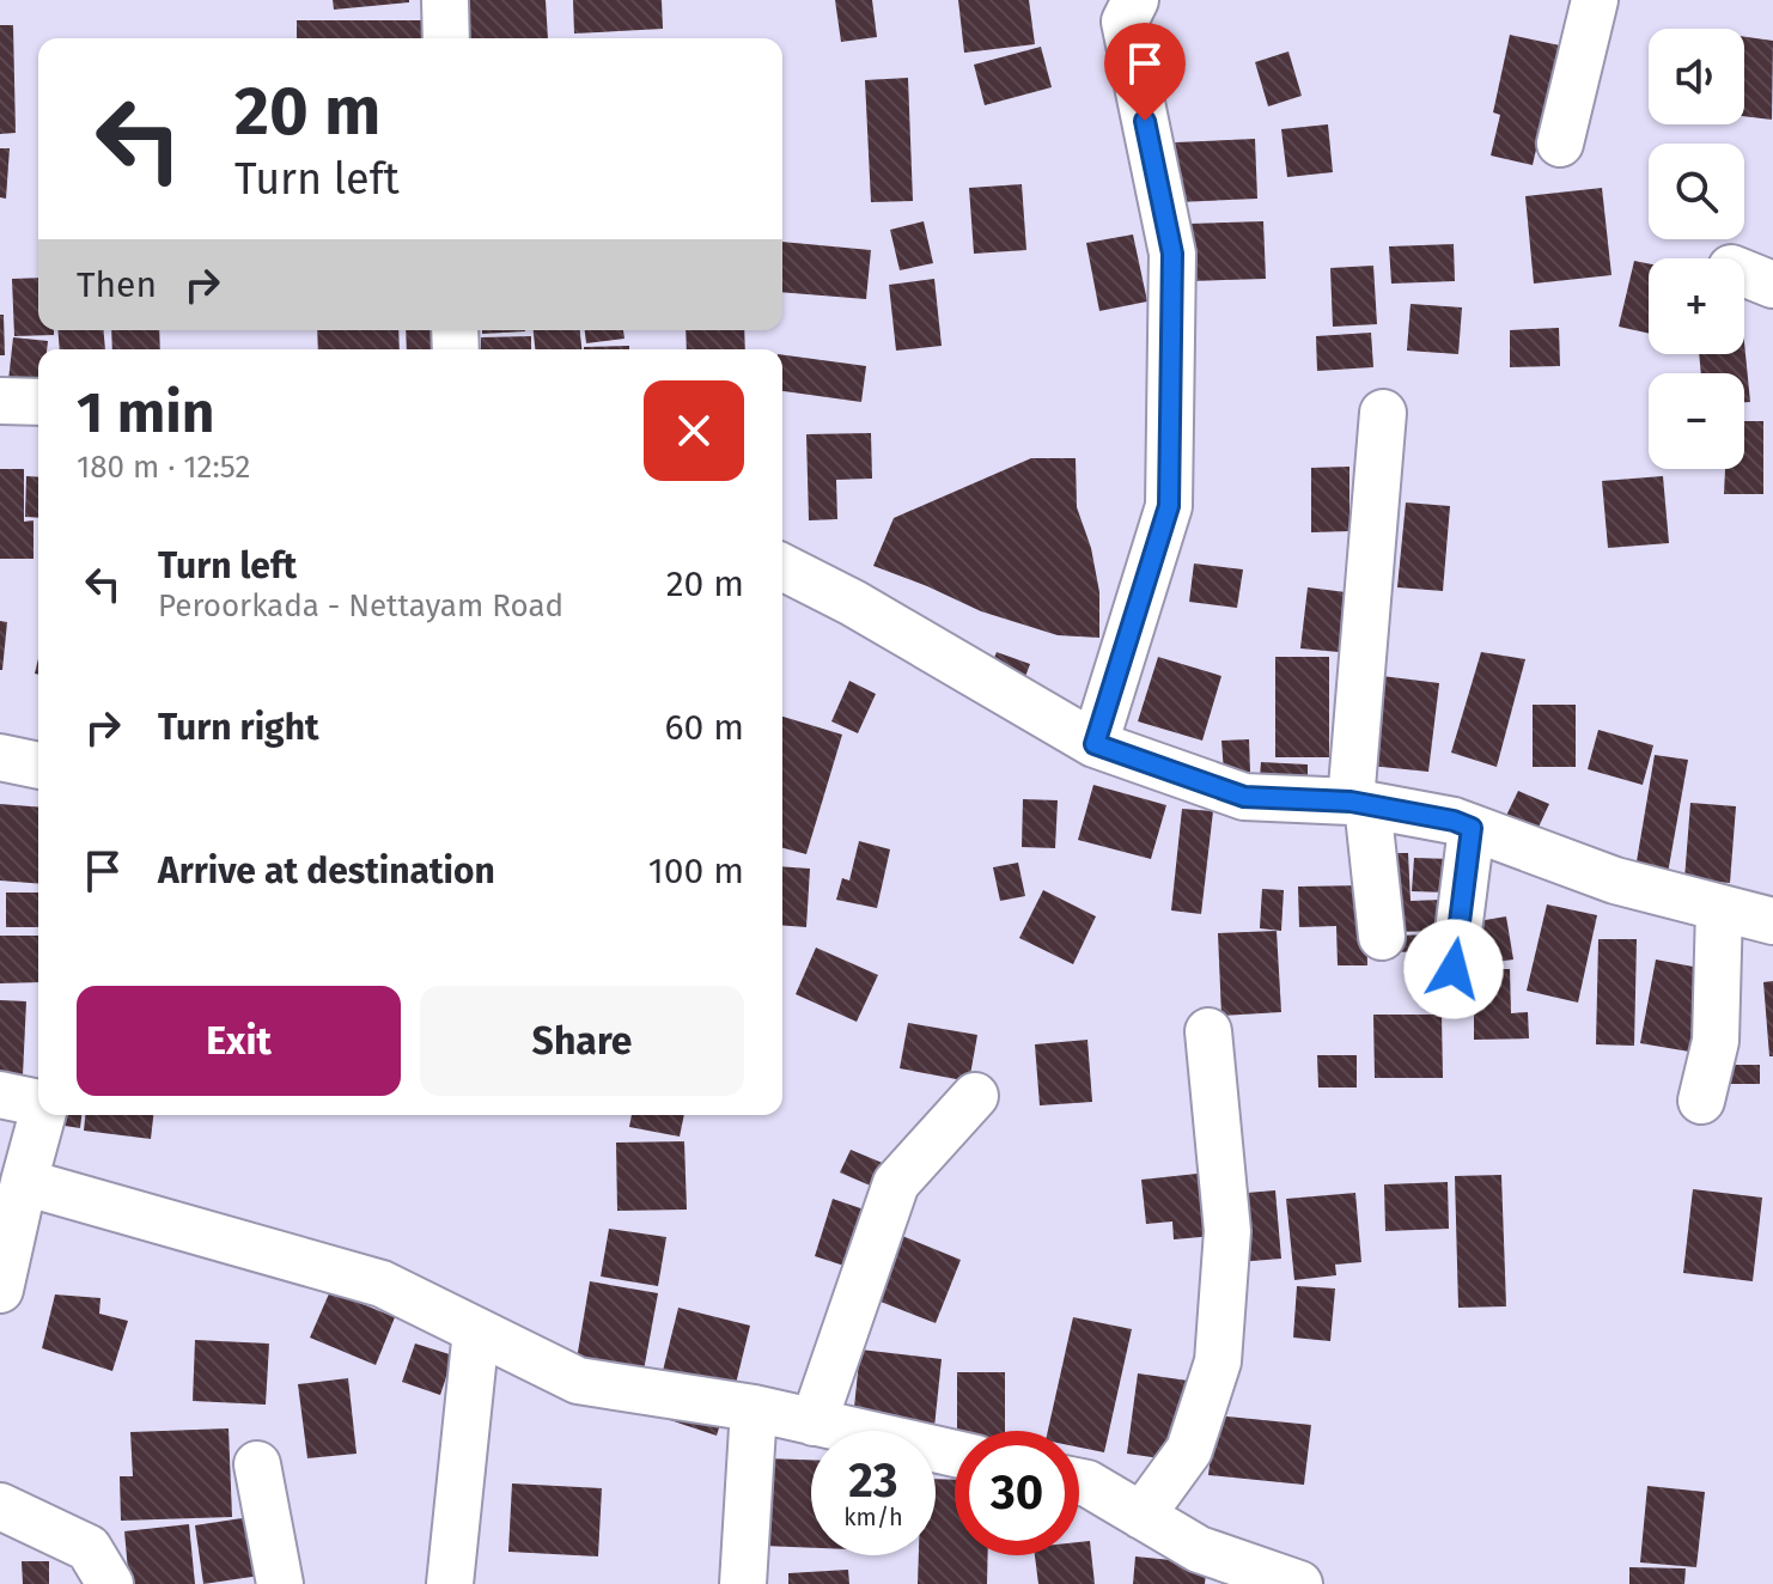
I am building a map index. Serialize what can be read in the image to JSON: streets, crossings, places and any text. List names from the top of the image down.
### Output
{
  "page": {
    "map_buttons": ["+", "−"],
    "turn": ["20 m", "Turn left"],
    "then": "Then",
    "heading": ["1 min", "180 m · 12:52"],
    "list": [
      {
        "name": "Turn left",
        "note": "Peroorkada - Nettayam Road",
        "value": "20 m"
      },
      {
        "name": "Turn right",
        "value": "60 m"
      },
      {
        "name": "Arrive at destination",
        "value": "100 m"
      }
    ],
    "buttons": ["Exit", "Share"],
    "speed": "23 km/h",
    "limit": "30"
  }
}
